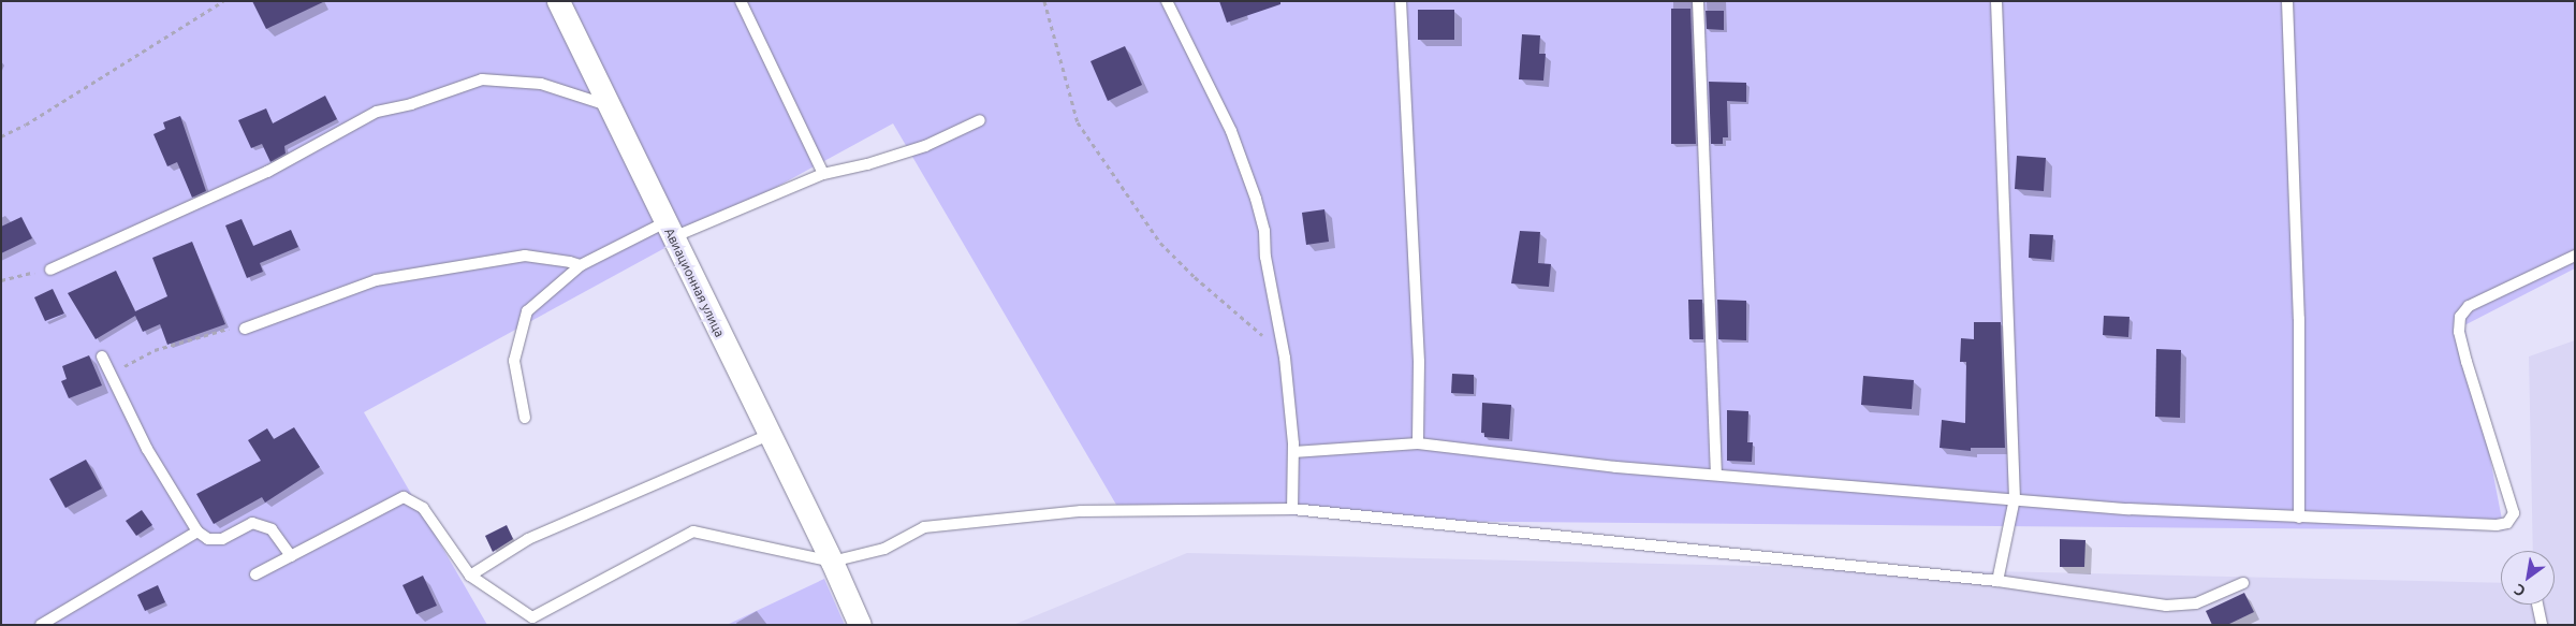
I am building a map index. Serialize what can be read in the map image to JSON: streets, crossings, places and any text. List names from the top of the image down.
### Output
{
  "streets": {
    "street": ["Авиационная улица"]
  },
  "north": "bottom left"
}
